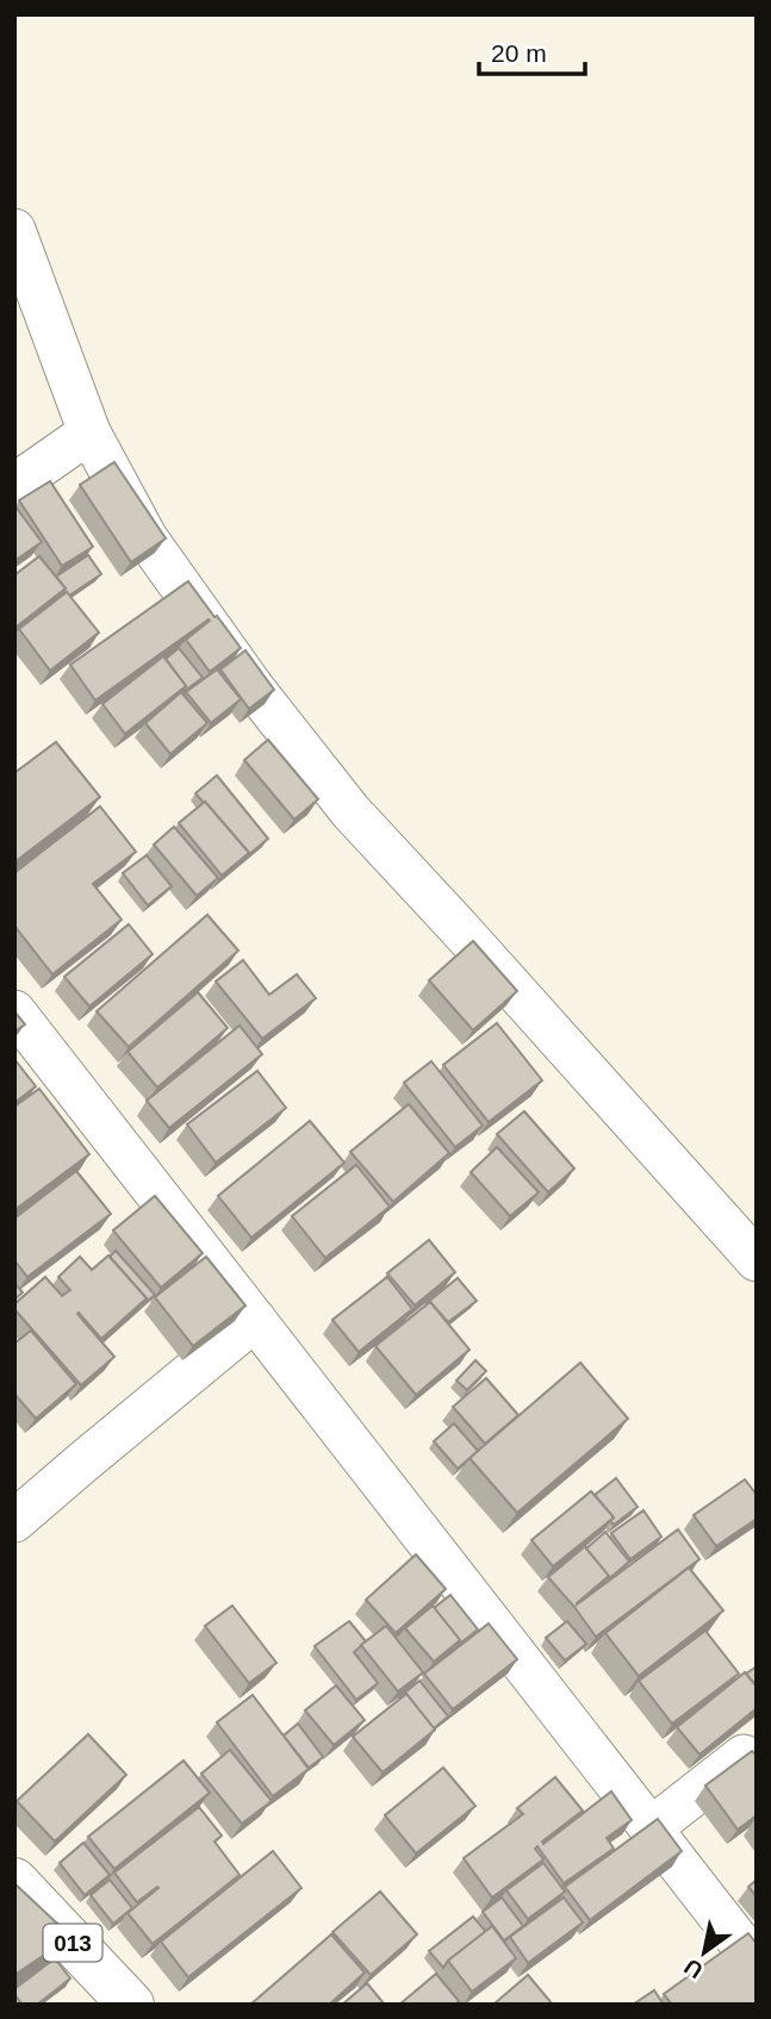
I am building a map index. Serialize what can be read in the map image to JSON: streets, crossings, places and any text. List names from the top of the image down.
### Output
{
  "streets": {
    "main road": ["013"]
  },
  "scale_bar": "20 m",
  "north": "bottom left"
}
